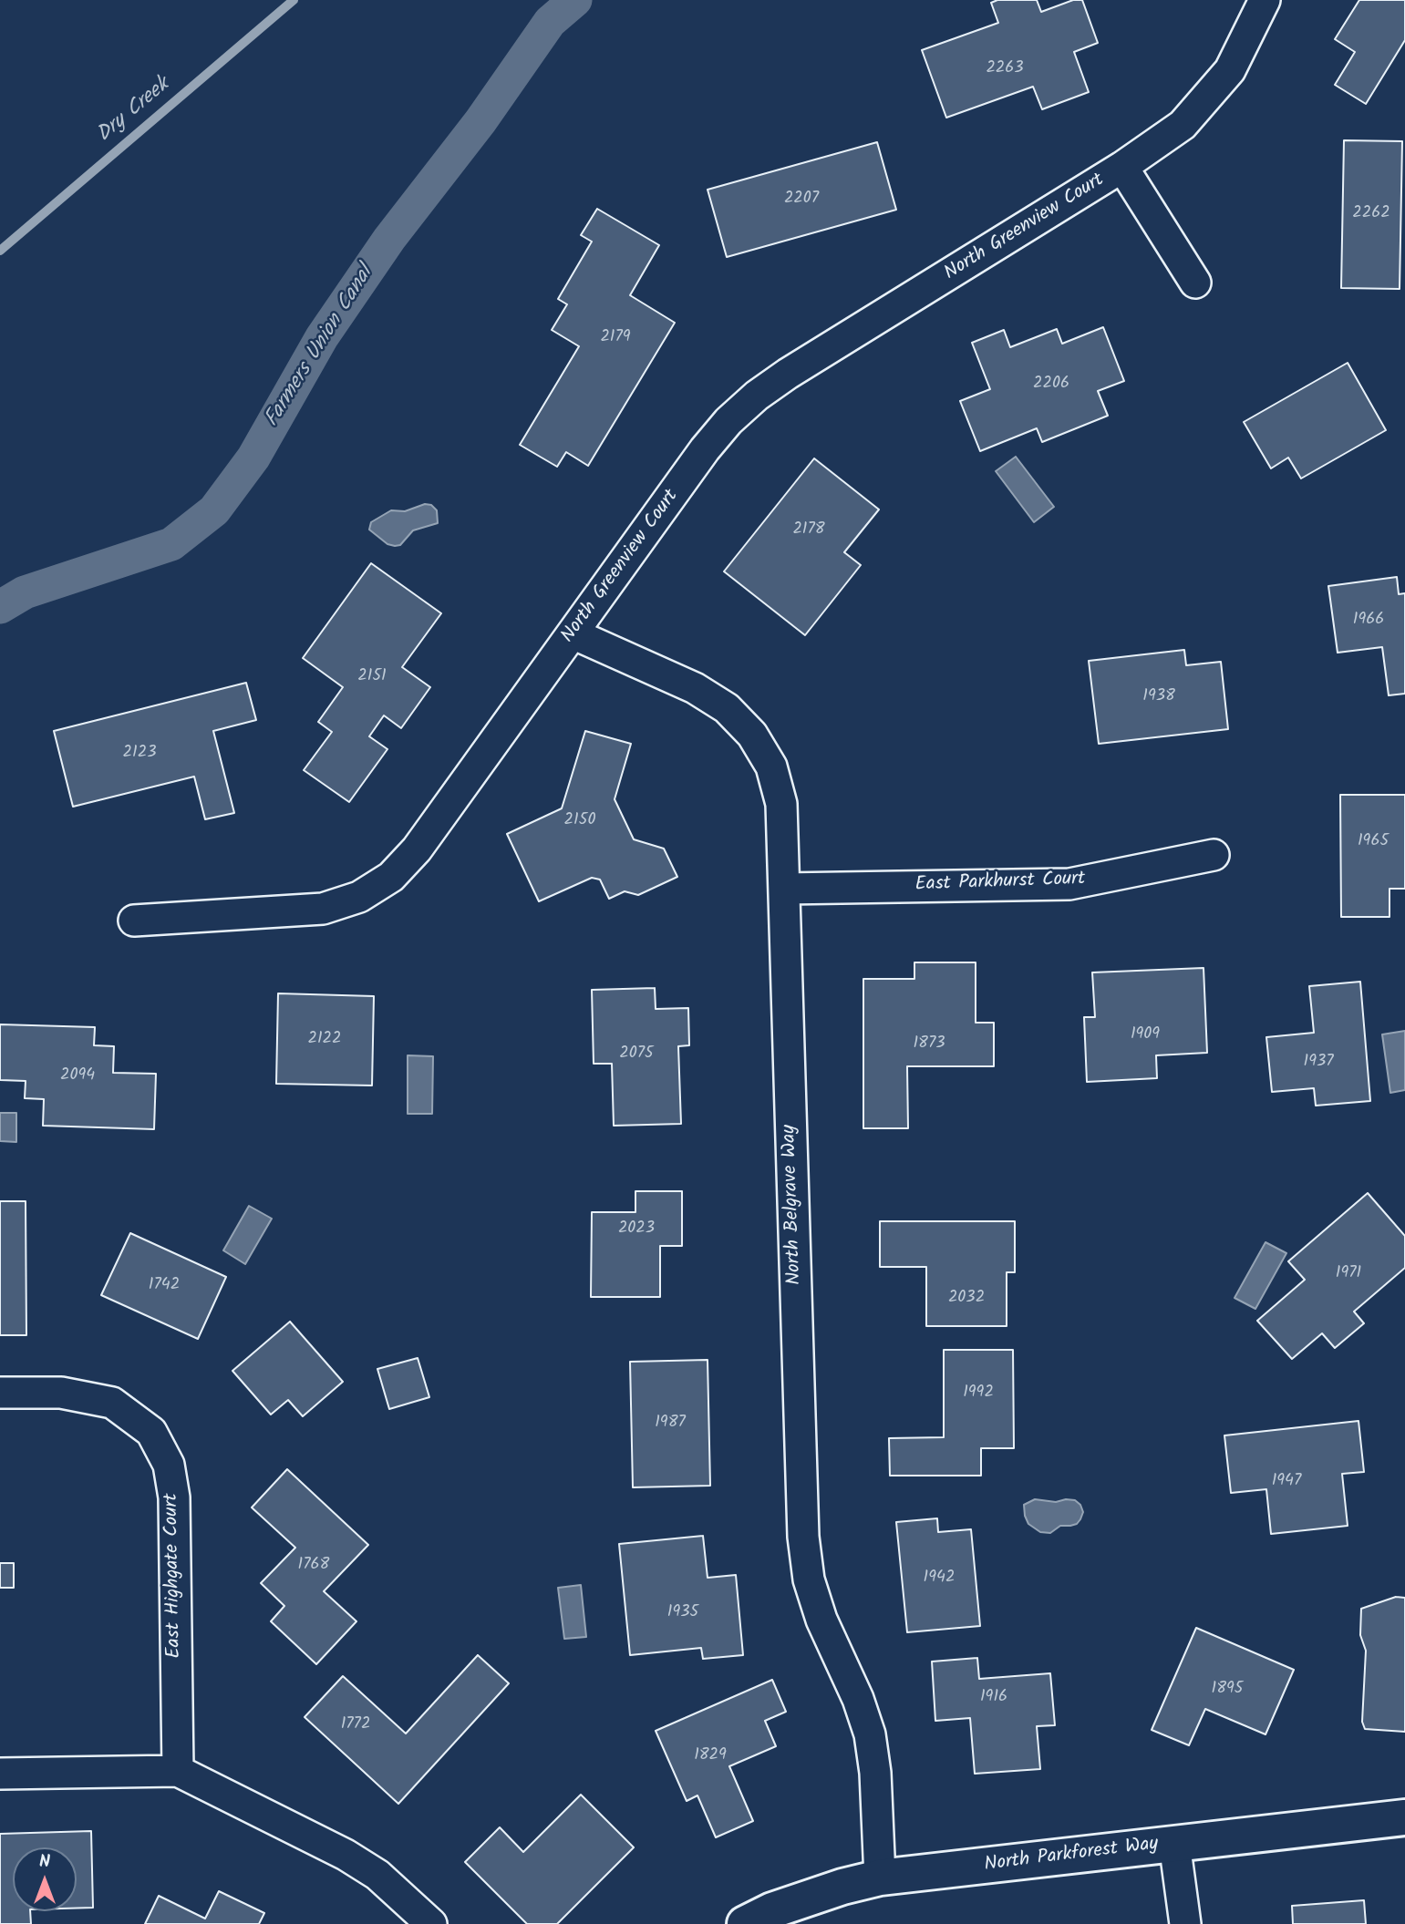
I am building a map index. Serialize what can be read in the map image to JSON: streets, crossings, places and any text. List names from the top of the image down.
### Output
{
  "streets": {
    "street": [
      "North Greenview Court",
      "East Parkhurst Court",
      "North Belgrave Way",
      "East Highgate Court",
      "North Parkforest Way"
    ]
  },
  "crossings": [
    ["North Greenview Court", "North Belgrave Way"],
    ["East Parkhurst Court", "North Belgrave Way"],
    ["North Belgrave Way", "North Parkforest Way"]
  ],
  "water": ["Dry Creek", "Farmers Union Canal"],
  "house_numbers": [
    "2263",
    "2207",
    "2262",
    "2179",
    "2206",
    "2178",
    "1966",
    "2151",
    "1938",
    "2123",
    "2150",
    "1965",
    "1909",
    "2122",
    "1873",
    "2075",
    "1937",
    "2094",
    "2023",
    "1971",
    "1742",
    "2032",
    "1992",
    "1987",
    "1947",
    "1768",
    "1942",
    "1935",
    "1895",
    "1916",
    "1772",
    "1829"
  ],
  "north": "top"
}
